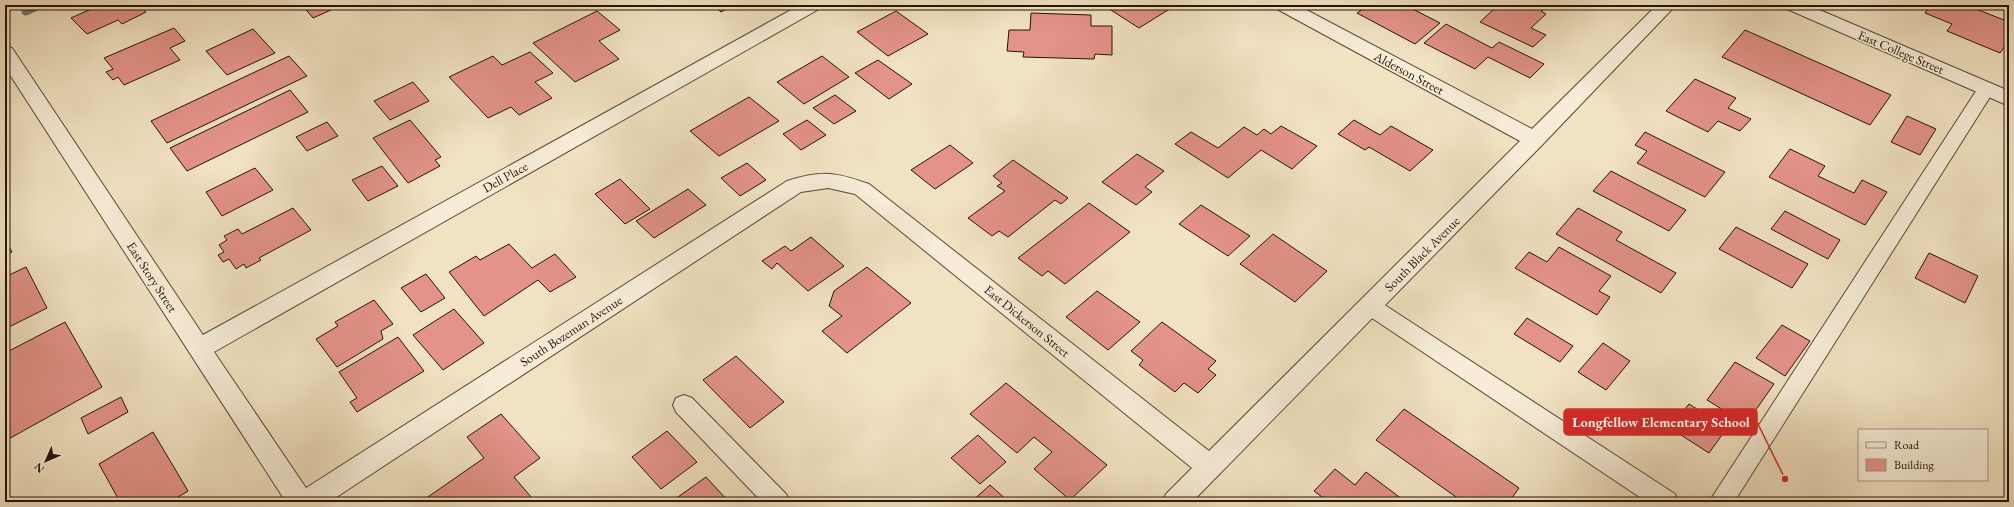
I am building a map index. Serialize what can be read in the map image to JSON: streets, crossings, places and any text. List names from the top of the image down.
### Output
{
  "streets": {
    "street": [
      "East College Street",
      "Alderson Street",
      "Dell Place",
      "South Black Avenue",
      "East Story Street",
      "East Dickerson Street",
      "South Bozeman Avenue"
    ]
  },
  "crossings": [
    ["Alderson Street", "South Black Avenue"],
    ["Dell Place", "East Story Street"],
    ["South Black Avenue", "East Dickerson Street"],
    ["East Dickerson Street", "South Bozeman Avenue"]
  ],
  "places": ["Longfellow Elementary School"],
  "legend": ["Road", "Building"],
  "north": "bottom left"
}
